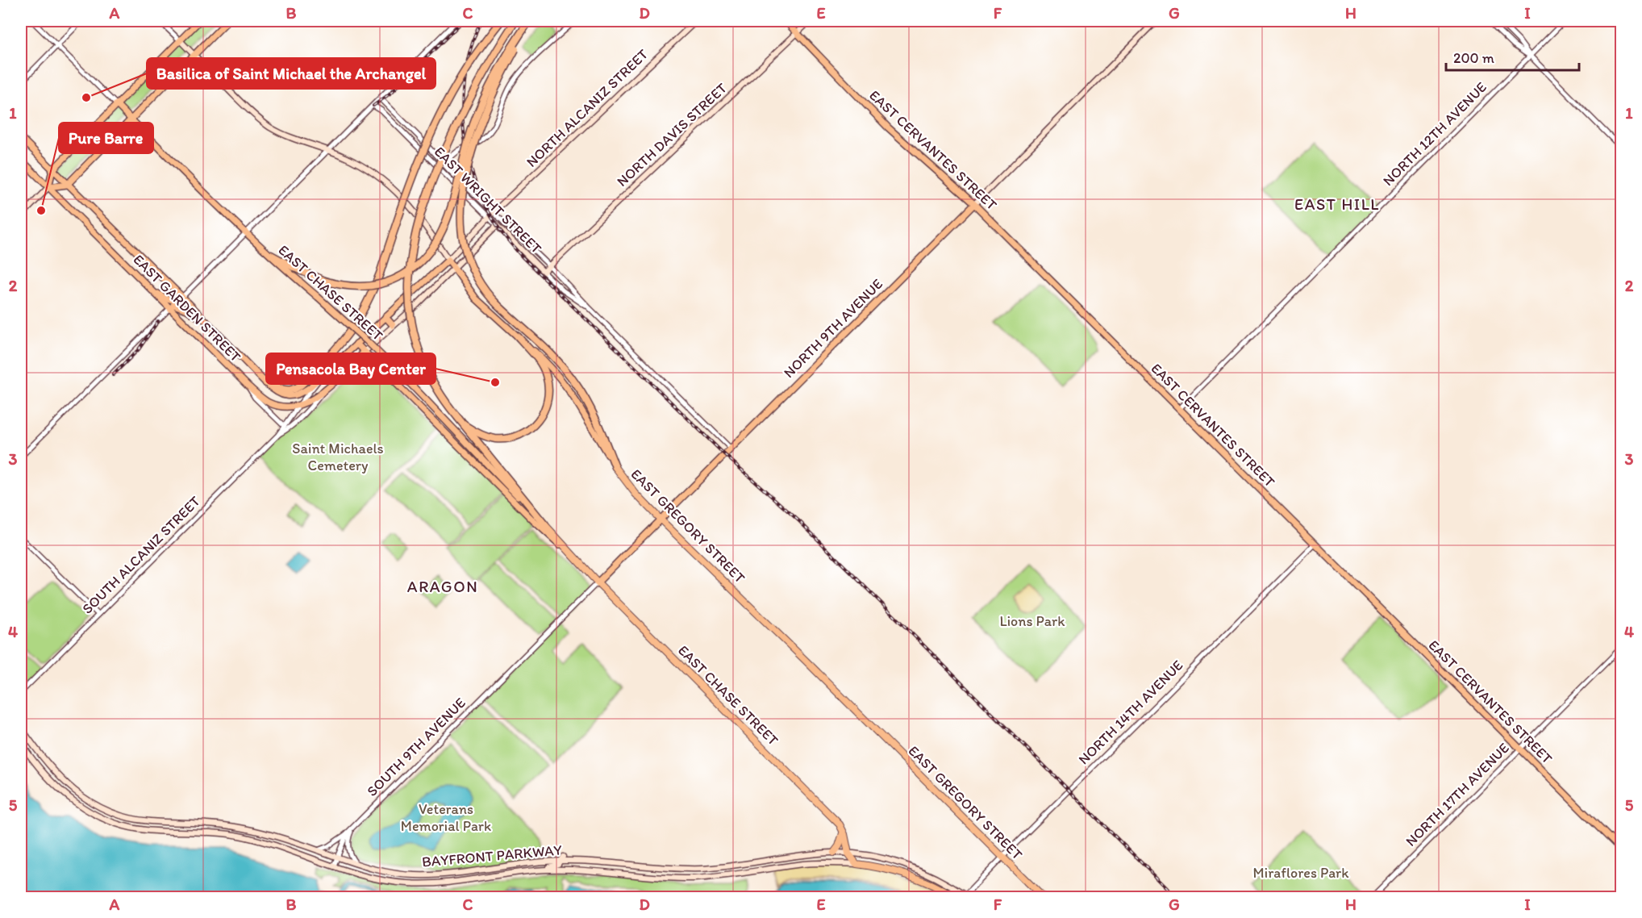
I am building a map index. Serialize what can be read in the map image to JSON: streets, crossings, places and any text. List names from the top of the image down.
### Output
{
  "streets": {
    "highway": ["EAST CHASE STREET", "EAST GREGORY STREET", "BAYFRONT PARKWAY"],
    "main road": [
      "NORTH ALCANIZ STREET",
      "NORTH DAVIS STREET",
      "EAST CERVANTES STREET",
      "EAST WRIGHT STREET",
      "EAST GARDEN STREET",
      "NORTH 9TH AVENUE"
    ],
    "street": [
      "NORTH 12TH AVENUE",
      "SOUTH ALCANIZ STREET",
      "NORTH 14TH AVENUE",
      "SOUTH 9TH AVENUE",
      "NORTH 17TH AVENUE"
    ]
  },
  "crossings": [
    ["NORTH ALCANIZ STREET", "EAST WRIGHT STREET"],
    ["NORTH ALCANIZ STREET", "EAST CHASE STREET"],
    ["NORTH ALCANIZ STREET", "EAST GARDEN STREET"],
    ["NORTH ALCANIZ STREET", "EAST GREGORY STREET"],
    ["NORTH ALCANIZ STREET", "SOUTH ALCANIZ STREET"],
    ["NORTH 12TH AVENUE", "EAST CERVANTES STREET"],
    ["NORTH DAVIS STREET", "EAST CERVANTES STREET"],
    ["NORTH DAVIS STREET", "EAST WRIGHT STREET"],
    ["EAST CERVANTES STREET", "NORTH 9TH AVENUE"],
    ["EAST CERVANTES STREET", "NORTH 14TH AVENUE"],
    ["EAST CERVANTES STREET", "NORTH 17TH AVENUE"],
    ["EAST WRIGHT STREET", "NORTH 9TH AVENUE"],
    ["EAST CHASE STREET", "NORTH 9TH AVENUE"],
    ["EAST CHASE STREET", "BAYFRONT PARKWAY"],
    ["NORTH 9TH AVENUE", "EAST GREGORY STREET"],
    ["NORTH 9TH AVENUE", "SOUTH 9TH AVENUE"],
    ["EAST GREGORY STREET", "NORTH 14TH AVENUE"],
    ["NORTH 14TH AVENUE", "BAYFRONT PARKWAY"],
    ["SOUTH 9TH AVENUE", "BAYFRONT PARKWAY"]
  ],
  "districts": ["EAST HILL", "ARAGON"],
  "parks": [
    "Saint Michaels Cemetery",
    "Lions Park",
    "Veterans Memorial Park",
    "Miraflores Park"
  ],
  "places": ["Basilica of Saint Michael the Archangel", "Pure Barre", "Pensacola Bay Center"],
  "scale_bar": "200 m",
  "grid": {
    "columns": [
      "A",
      "B",
      "C",
      "D",
      "E",
      "F",
      "G",
      "H",
      "I"
    ],
    "rows": [
      "1",
      "2",
      "3",
      "4",
      "5"
    ]
  }
}
